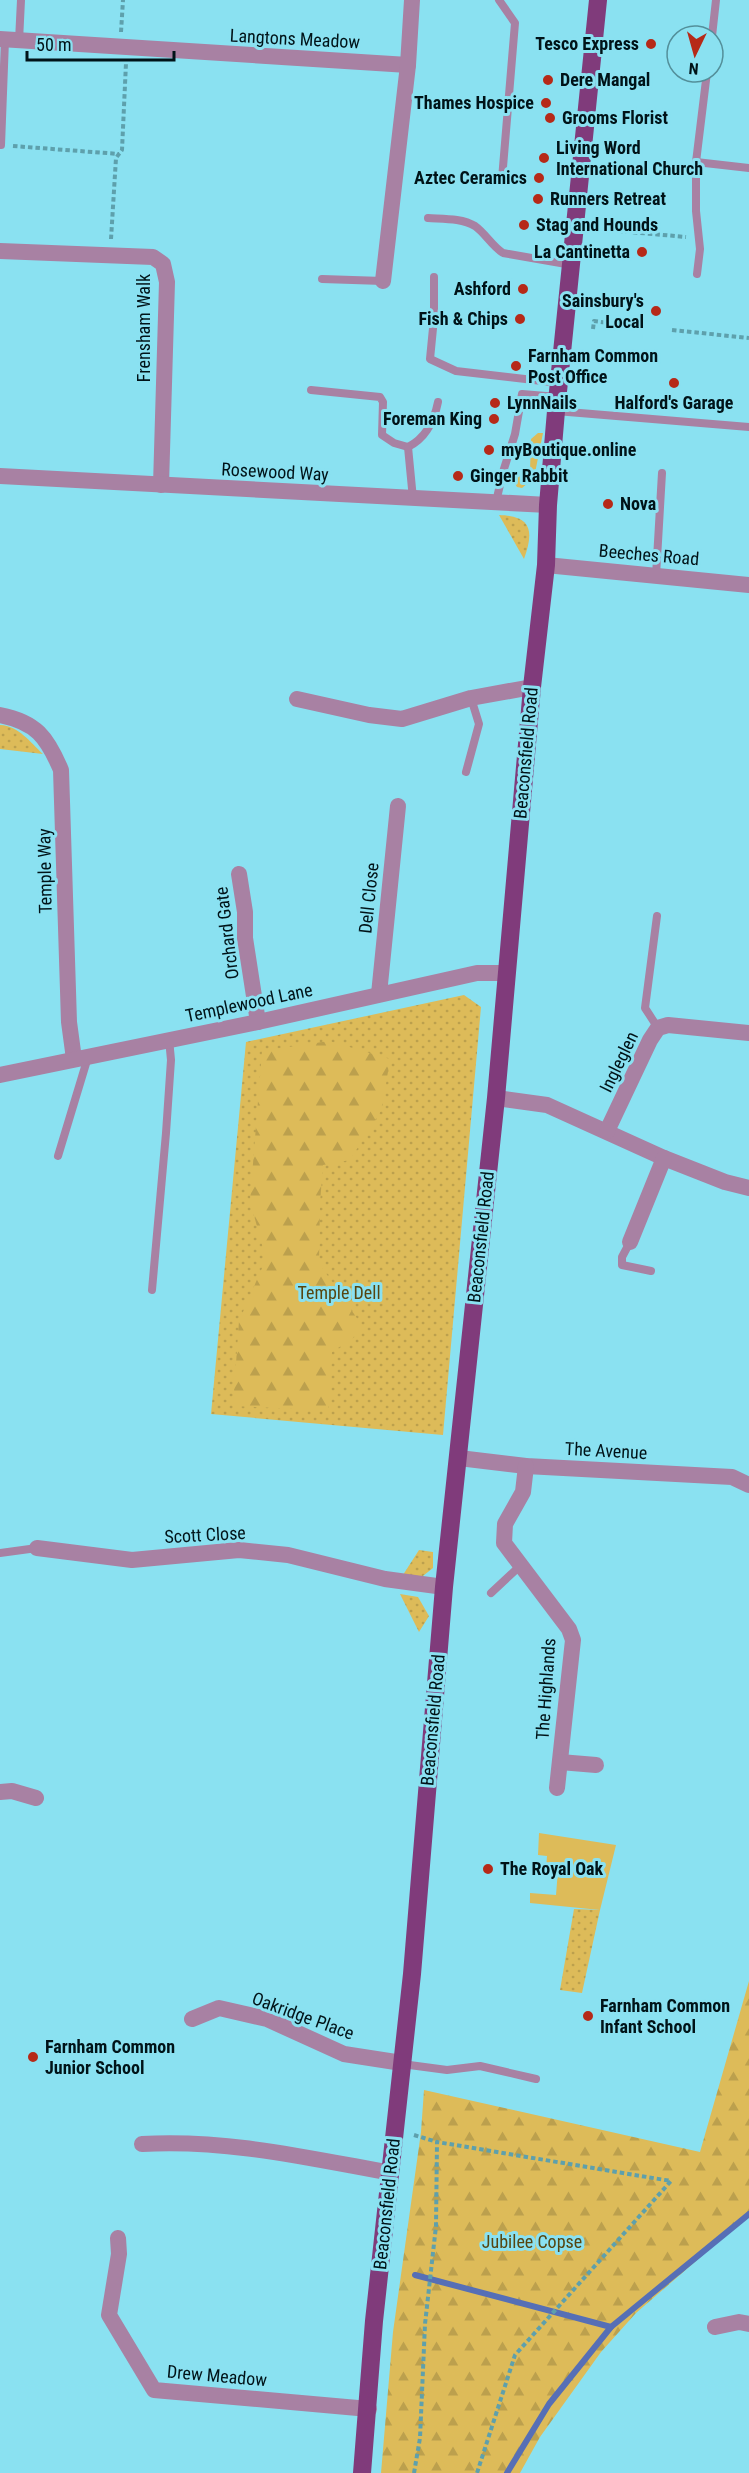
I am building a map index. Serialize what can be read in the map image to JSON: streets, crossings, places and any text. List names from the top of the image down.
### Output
{
  "streets": {
    "main road": ["Beaconsfield Road"],
    "street": [
      "Langtons Meadow",
      "Frensham Walk",
      "Rosewood Way",
      "Beeches Road",
      "Temple Way",
      "Dell Close",
      "Orchard Gate",
      "Templewood Lane",
      "Ingleglen",
      "The Avenue",
      "Scott Close",
      "The Highlands",
      "Oakridge Place",
      "Drew Meadow"
    ]
  },
  "crossings": [
    ["Frensham Walk", "Rosewood Way"],
    ["Rosewood Way", "Beaconsfield Road"],
    ["Beeches Road", "Beaconsfield Road"],
    ["Beaconsfield Road", "Templewood Lane"],
    ["Beaconsfield Road", "The Avenue"],
    ["Beaconsfield Road", "Scott Close"],
    ["Beaconsfield Road", "Oakridge Place"],
    ["Beaconsfield Road", "Drew Meadow"],
    ["Temple Way", "Templewood Lane"],
    ["Dell Close", "Templewood Lane"],
    ["Orchard Gate", "Templewood Lane"],
    ["The Avenue", "The Highlands"]
  ],
  "parks": ["Temple Dell", "Jubilee Copse"],
  "places": [
    "Tesco Express",
    "Dere Mangal",
    "Thames Hospice",
    "Grooms Florist",
    "Living Word International Church",
    "Aztec Ceramics",
    "Runners Retreat",
    "Stag and Hounds",
    "La Cantinetta",
    "Ashford",
    "Sainsbury's Local",
    "Fish & Chips",
    "Farnham Common Post Office",
    "Halford's Garage",
    "LynnNails",
    "Foreman King",
    "myBoutique.online",
    "Ginger Rabbit",
    "Nova",
    "The Royal Oak",
    "Farnham Common Infant School",
    "Farnham Common Junior School"
  ],
  "scale_bar": "50 m",
  "north": "bottom"
}
